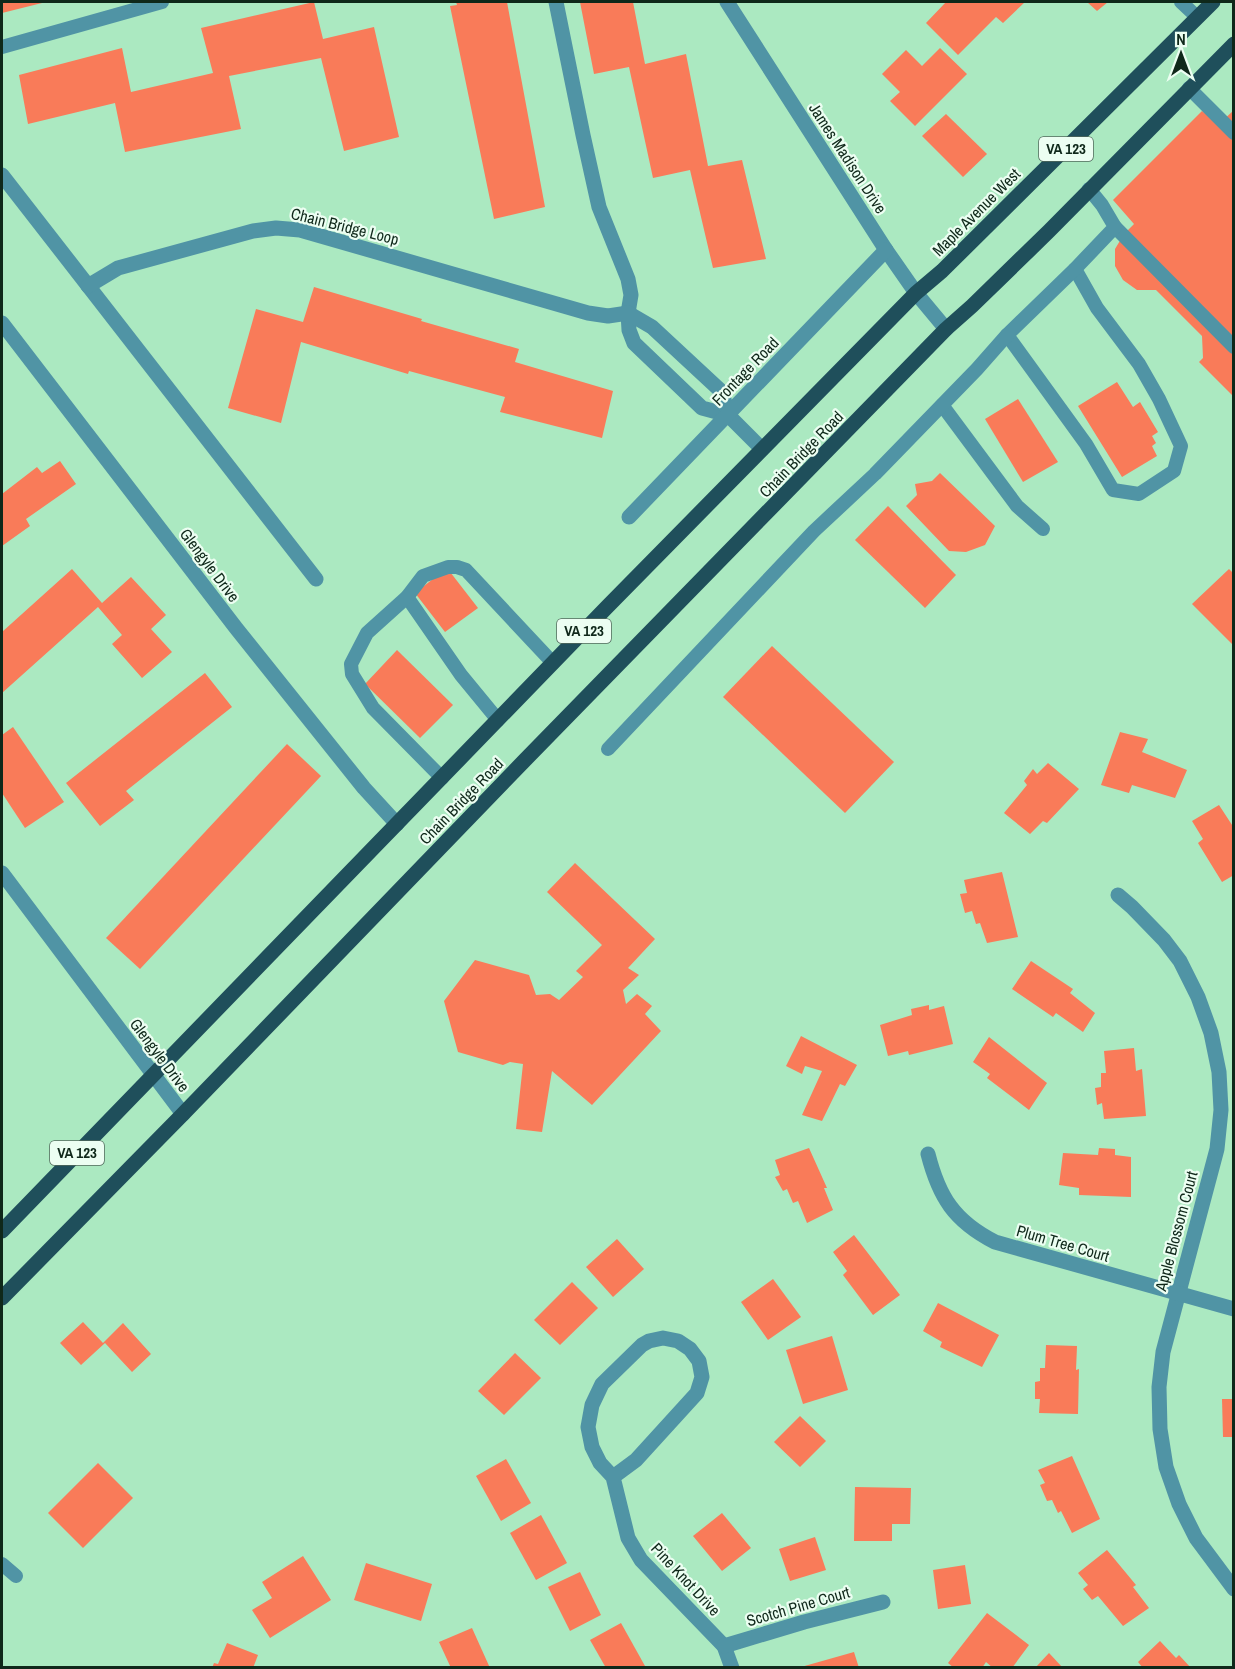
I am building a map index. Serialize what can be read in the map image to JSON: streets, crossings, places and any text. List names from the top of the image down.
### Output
{
  "streets": {
    "main road": ["VA 123", "Maple Avenue West", "Chain Bridge Road"],
    "street": [
      "James Madison Drive",
      "Chain Bridge Loop",
      "Frontage Road",
      "Glengyle Drive",
      "Apple Blossom Court",
      "Plum Tree Court",
      "Pine Knot Drive",
      "Scotch Pine Court"
    ]
  },
  "crossings": [
    ["VA 123", "James Madison Drive"],
    ["VA 123", "Chain Bridge Road"],
    ["James Madison Drive", "Maple Avenue West"],
    ["James Madison Drive", "Frontage Road"],
    ["James Madison Drive", "Chain Bridge Road"],
    ["Maple Avenue West", "Chain Bridge Road"],
    ["Chain Bridge Road", "Glengyle Drive"],
    ["Apple Blossom Court", "Plum Tree Court"],
    ["Pine Knot Drive", "Scotch Pine Court"]
  ],
  "north": "top"
}
